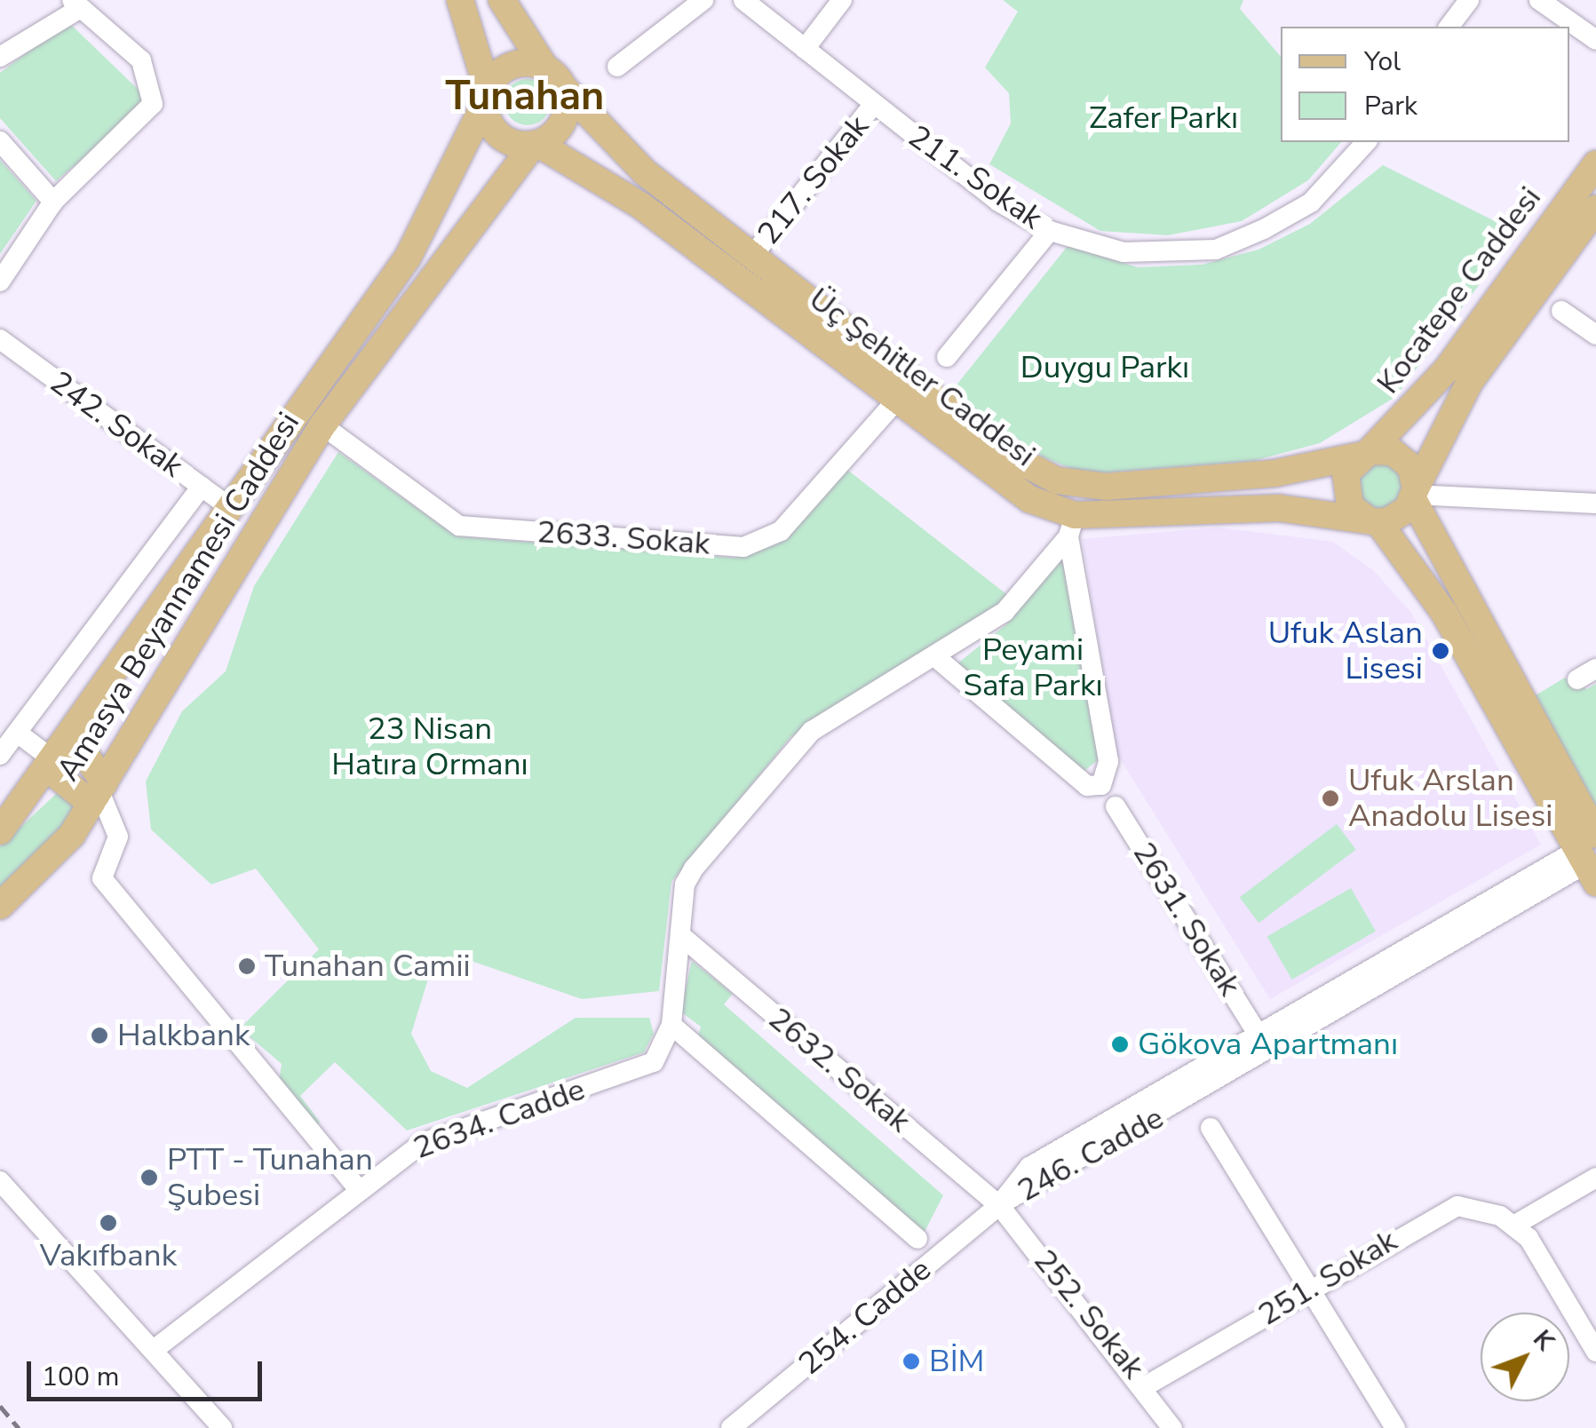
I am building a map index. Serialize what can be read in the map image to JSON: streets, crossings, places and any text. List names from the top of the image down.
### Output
{
  "streets": {
    "main road": ["Kocatepe Caddesi", "Üç Şehitler Caddesi", "Amasya Beyannamesi Caddesi"],
    "street": [
      "211. Sokak",
      "217. Sokak",
      "242. Sokak",
      "2633. Sokak",
      "2631. Sokak",
      "2632. Sokak",
      "2634. Cadde",
      "246. Cadde",
      "251. Sokak",
      "252. Sokak",
      "254. Cadde"
    ]
  },
  "crossings": [
    ["211. Sokak", "217. Sokak"],
    ["217. Sokak", "Üç Şehitler Caddesi"],
    ["Kocatepe Caddesi", "Üç Şehitler Caddesi"],
    ["Üç Şehitler Caddesi", "2633. Sokak"],
    ["Üç Şehitler Caddesi", "Amasya Beyannamesi Caddesi"],
    ["242. Sokak", "Amasya Beyannamesi Caddesi"],
    ["2633. Sokak", "Amasya Beyannamesi Caddesi"],
    ["2631. Sokak", "246. Cadde"],
    ["2632. Sokak", "246. Cadde"],
    ["2632. Sokak", "252. Sokak"],
    ["2632. Sokak", "254. Cadde"],
    ["246. Cadde", "252. Sokak"],
    ["246. Cadde", "254. Cadde"],
    ["251. Sokak", "252. Sokak"],
    ["252. Sokak", "254. Cadde"]
  ],
  "districts": ["Tunahan"],
  "parks": [
    "Zafer Parkı",
    "Duygu Parkı",
    "Peyami Safa Parkı",
    "23 Nisan Hatıra Ormanı"
  ],
  "places": [
    "Ufuk Aslan Lisesi",
    "Ufuk Arslan Anadolu Lisesi",
    "Tunahan Camii",
    "Halkbank",
    "Gökova Apartmanı",
    "PTT - Tunahan Şubesi",
    "Vakıfbank",
    "BİM"
  ],
  "legend": ["Yol", "Park"],
  "scale_bar": "100 m",
  "north": "top right"
}
